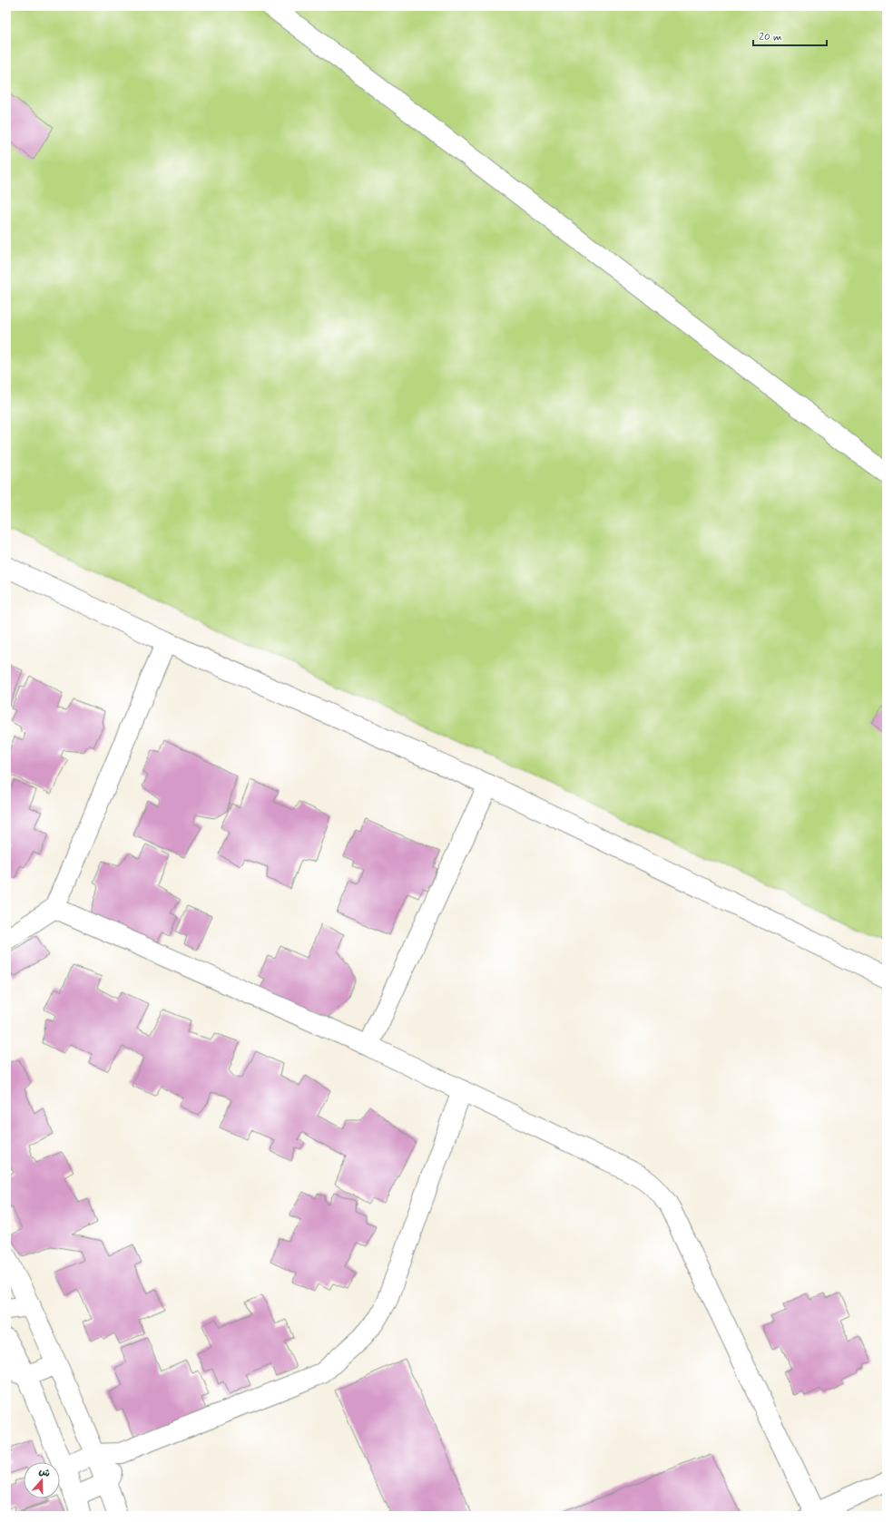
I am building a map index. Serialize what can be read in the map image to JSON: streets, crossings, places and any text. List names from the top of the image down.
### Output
{
  "scale_bar": "20 m",
  "north": "top"
}
